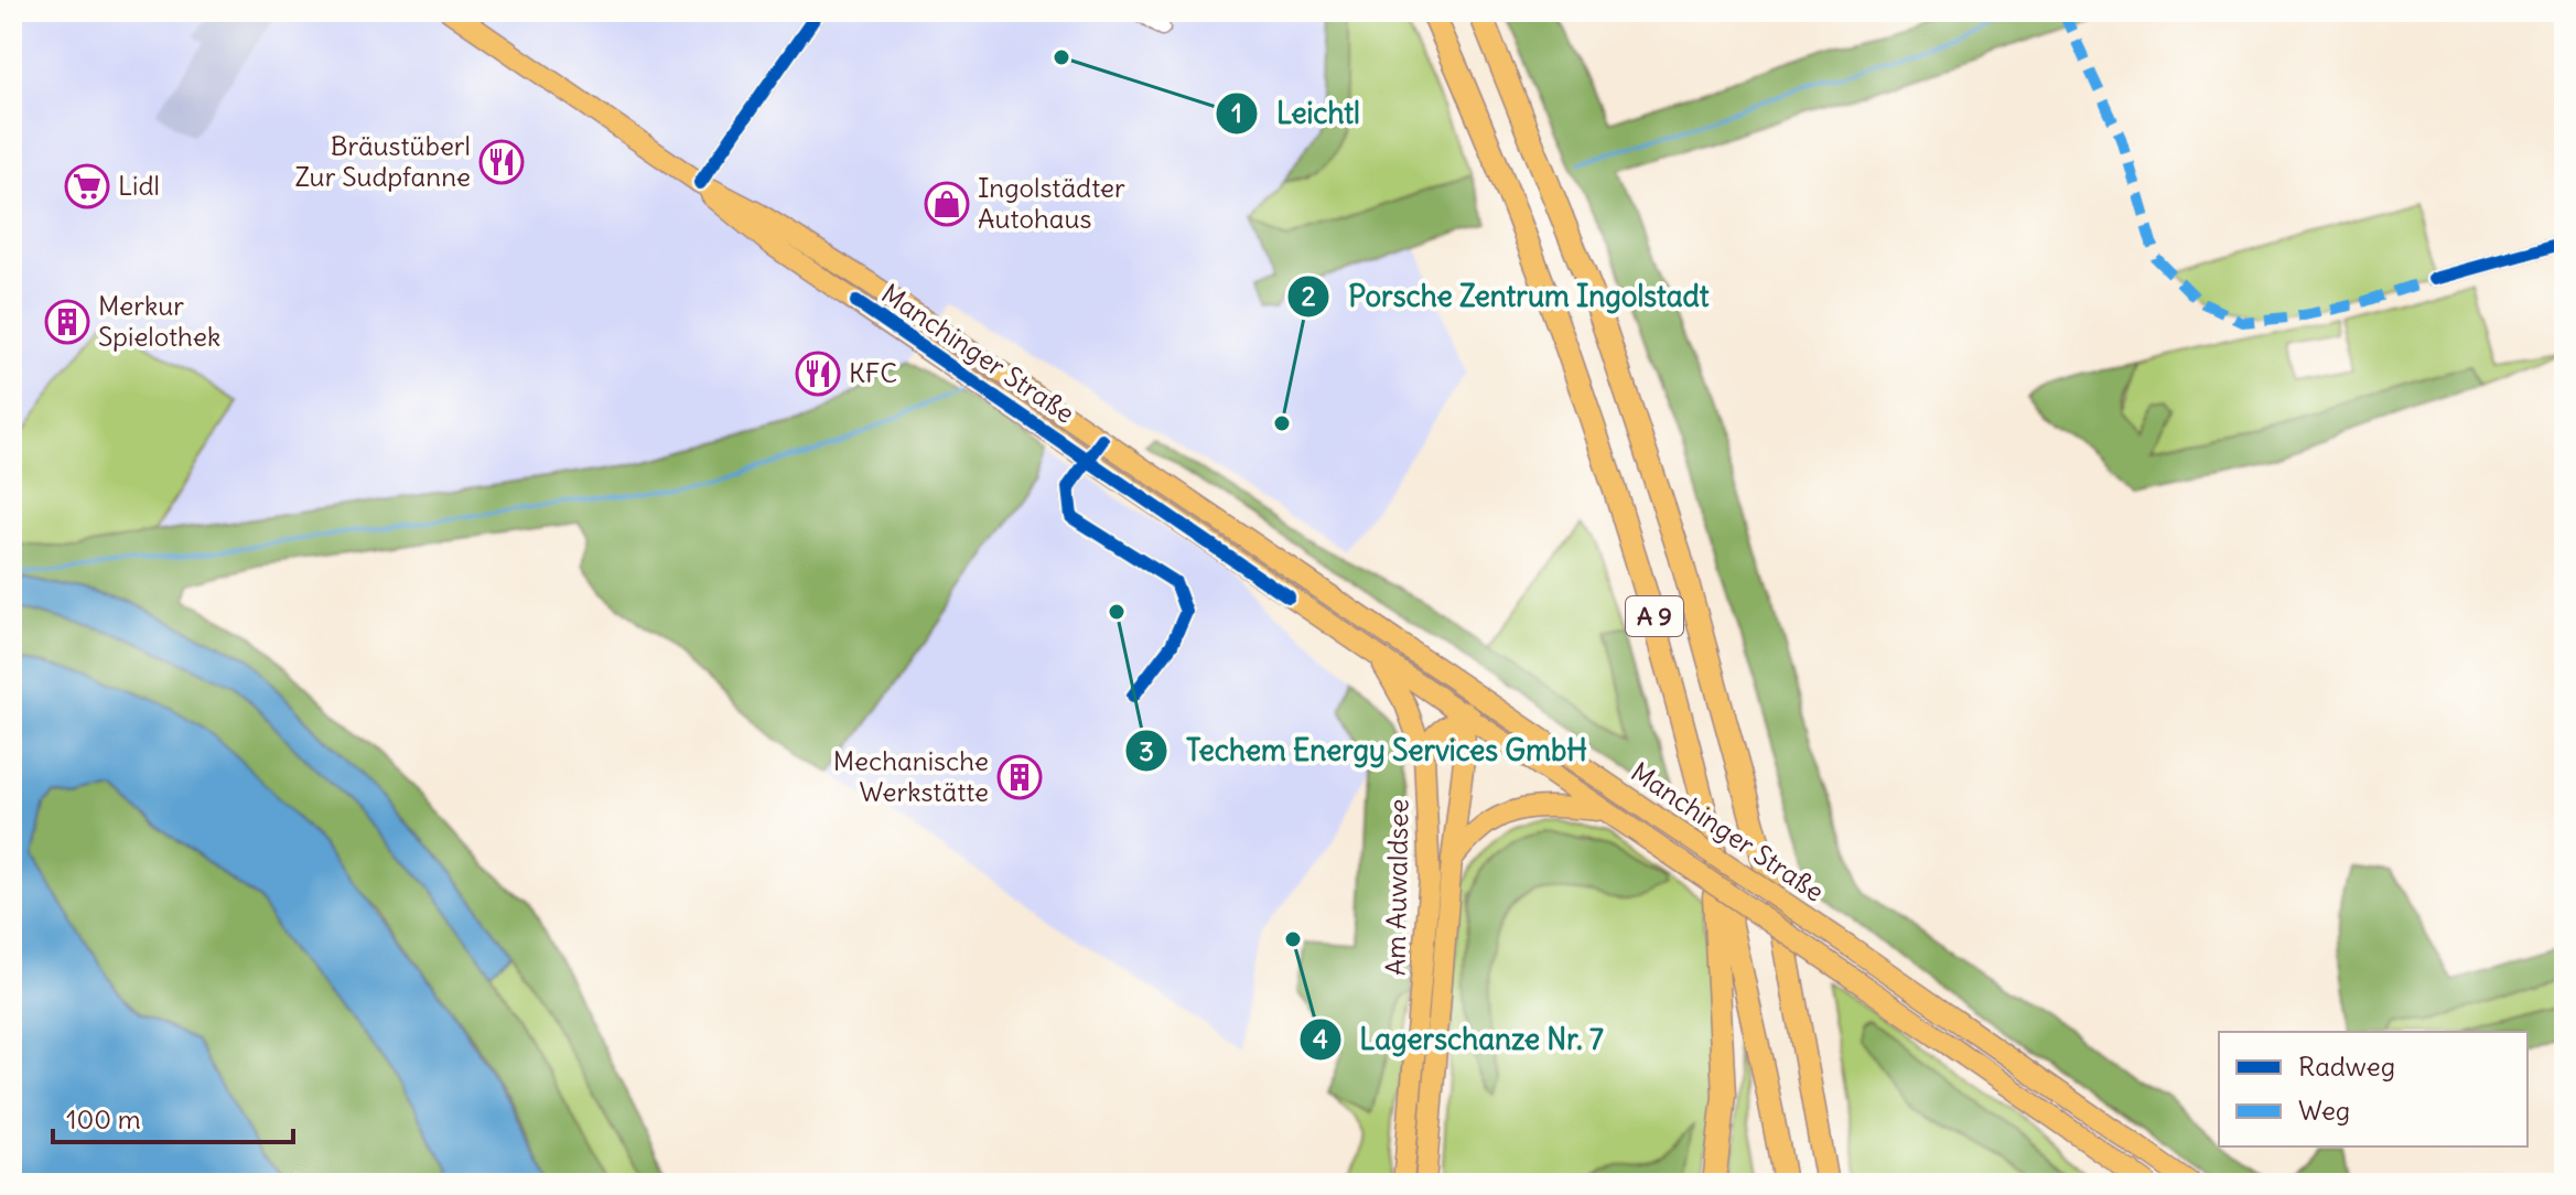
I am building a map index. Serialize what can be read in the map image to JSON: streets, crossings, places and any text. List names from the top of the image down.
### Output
{
  "streets": {
    "highway": ["A 9"],
    "main road": ["Manchinger Straße", "Am Auwaldsee"]
  },
  "crossings": [
    ["Manchinger Straße", "Am Auwaldsee"]
  ],
  "places": {
    "other": [
      "Leichtl",
      "Porsche Zentrum Ingolstadt",
      "Techem Energy Services GmbH",
      "Lagerschanze Nr. 7"
    ],
    "restaurant": ["Bräustüberl Zur Sudpfanne", "KFC"],
    "supermarket": ["Lidl"],
    "shop": ["Ingolstädter Autohaus"],
    "building": ["Merkur Spielothek", "Mechanische Werkstätte"]
  },
  "legend": ["Radweg", "Weg"],
  "scale_bar": "100 m"
}
